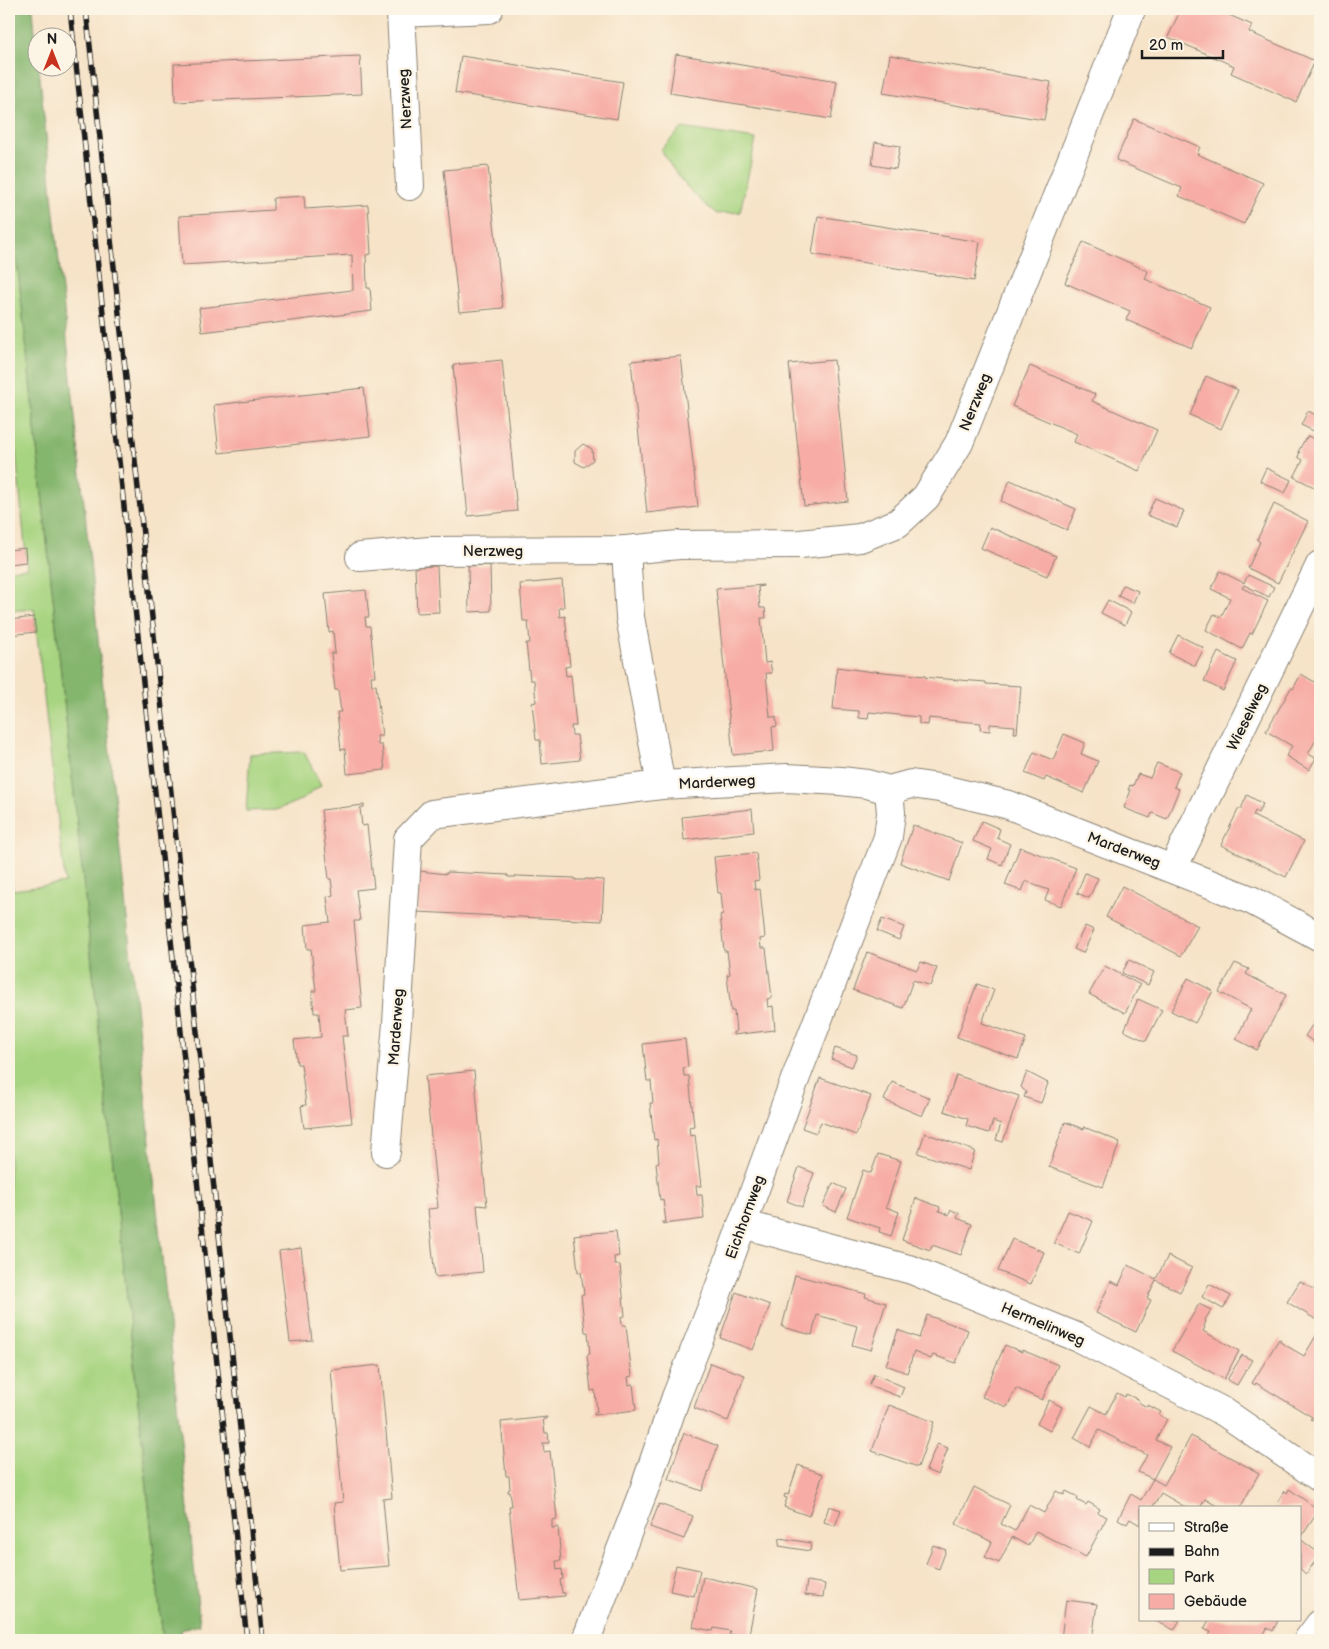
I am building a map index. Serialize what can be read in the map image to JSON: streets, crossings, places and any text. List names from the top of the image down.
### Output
{
  "streets": {
    "street": [
      "Nerzweg",
      "Wieselweg",
      "Marderweg",
      "Eichhornweg",
      "Hermelinweg"
    ]
  },
  "crossings": [
    ["Wieselweg", "Marderweg"],
    ["Marderweg", "Eichhornweg"],
    ["Eichhornweg", "Hermelinweg"]
  ],
  "legend": [
    "Straße",
    "Bahn",
    "Park",
    "Gebäude"
  ],
  "scale_bar": "20 m",
  "north": "top"
}
